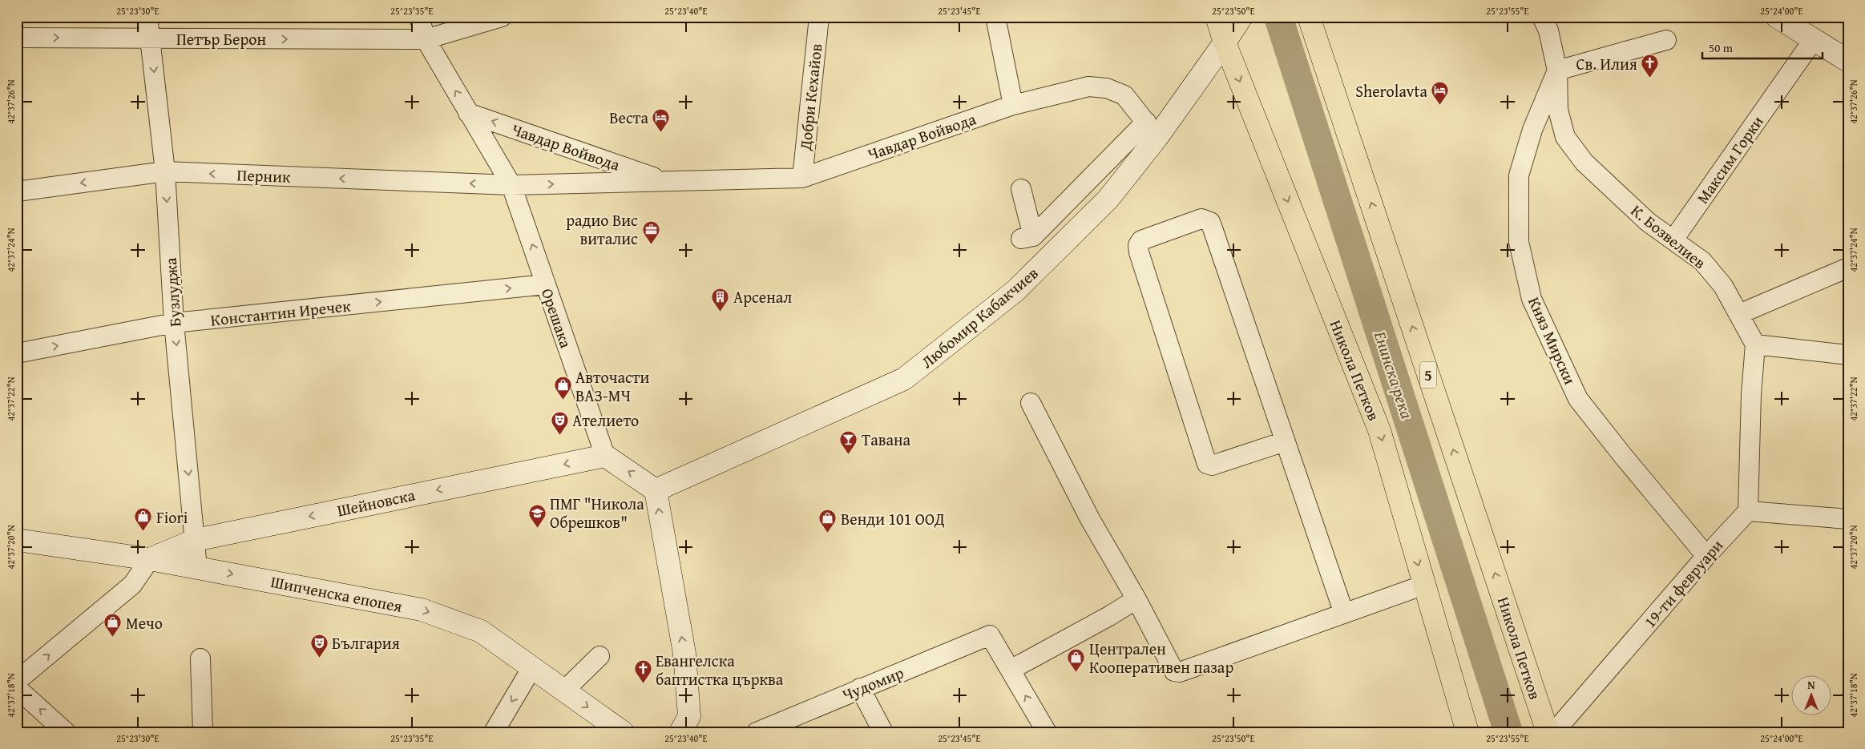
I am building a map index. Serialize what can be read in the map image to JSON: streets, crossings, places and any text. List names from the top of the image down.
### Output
{
  "streets": {
    "main road": [
      "Любомир Кабакчиев",
      "Никола Петков",
      "5",
      "Шейновска",
      "Шипченска епопея"
    ],
    "street": [
      "Петър Берон",
      "Добри Кехайов",
      "Чавдар Войвода",
      "Максим Горки",
      "Перник",
      "К. Бозвелиев",
      "Бузлуджа",
      "Константин Иречек",
      "Орешака",
      "Княз Мирски",
      "19-ти февруари",
      "Чудомир"
    ]
  },
  "crossings": [
    ["Петър Берон", "Бузлуджа"],
    ["Петър Берон", "Орешака"],
    ["Добри Кехайов", "Чавдар Войвода"],
    ["Чавдар Войвода", "Перник"],
    ["Чавдар Войвода", "Любомир Кабакчиев"],
    ["Чавдар Войвода", "Орешака"],
    ["Максим Горки", "К. Бозвелиев"],
    ["Перник", "Бузлуджа"],
    ["Перник", "Орешака"],
    ["К. Бозвелиев", "Княз Мирски"],
    ["Бузлуджа", "Константин Иречек"],
    ["Бузлуджа", "Шейновска"],
    ["Бузлуджа", "Шипченска епопея"],
    ["Константин Иречек", "Орешака"],
    ["Любомир Кабакчиев", "Никола Петков"],
    ["Орешака", "Шейновска"],
    ["Княз Мирски", "19-ти февруари"],
    ["Шейновска", "Шипченска епопея"]
  ],
  "one_way": [
    "Петър Берон",
    "Перник",
    "Бузлуджа",
    "Константин Иречек",
    "Орешака",
    "Шейновска",
    "Шипченска епопея"
  ],
  "water": ["Енинска река"],
  "places": {
    "church": ["Св. Илия", "Евангелска баптистка църква"],
    "hotel": ["Sherolavta", "Веста"],
    "office": ["радио Вис виталис"],
    "building": ["Арсенал"],
    "shop": [
      "Авточасти ВАЗ-МЧ",
      "Fiori",
      "Венди 101 ООД",
      "Мечо",
      "Централен Кооперативен пазар"
    ],
    "theatre": ["Ателието", "България"],
    "bar": ["Тавана"],
    "school or university": ["ПМГ \"Никола Обрешков\""]
  },
  "scale_bar": "50 m",
  "north": "top",
  "coordinates": [
    "25°23'30\"E",
    "25°23'35\"E",
    "25°23'40\"E",
    "25°23'45\"E",
    "25°23'50\"E",
    "25°23'55\"E",
    "25°24'00\"E",
    "42°37'26\"N",
    "42°37'24\"N",
    "42°37'22\"N",
    "42°37'20\"N",
    "42°37'18\"N"
  ]
}
